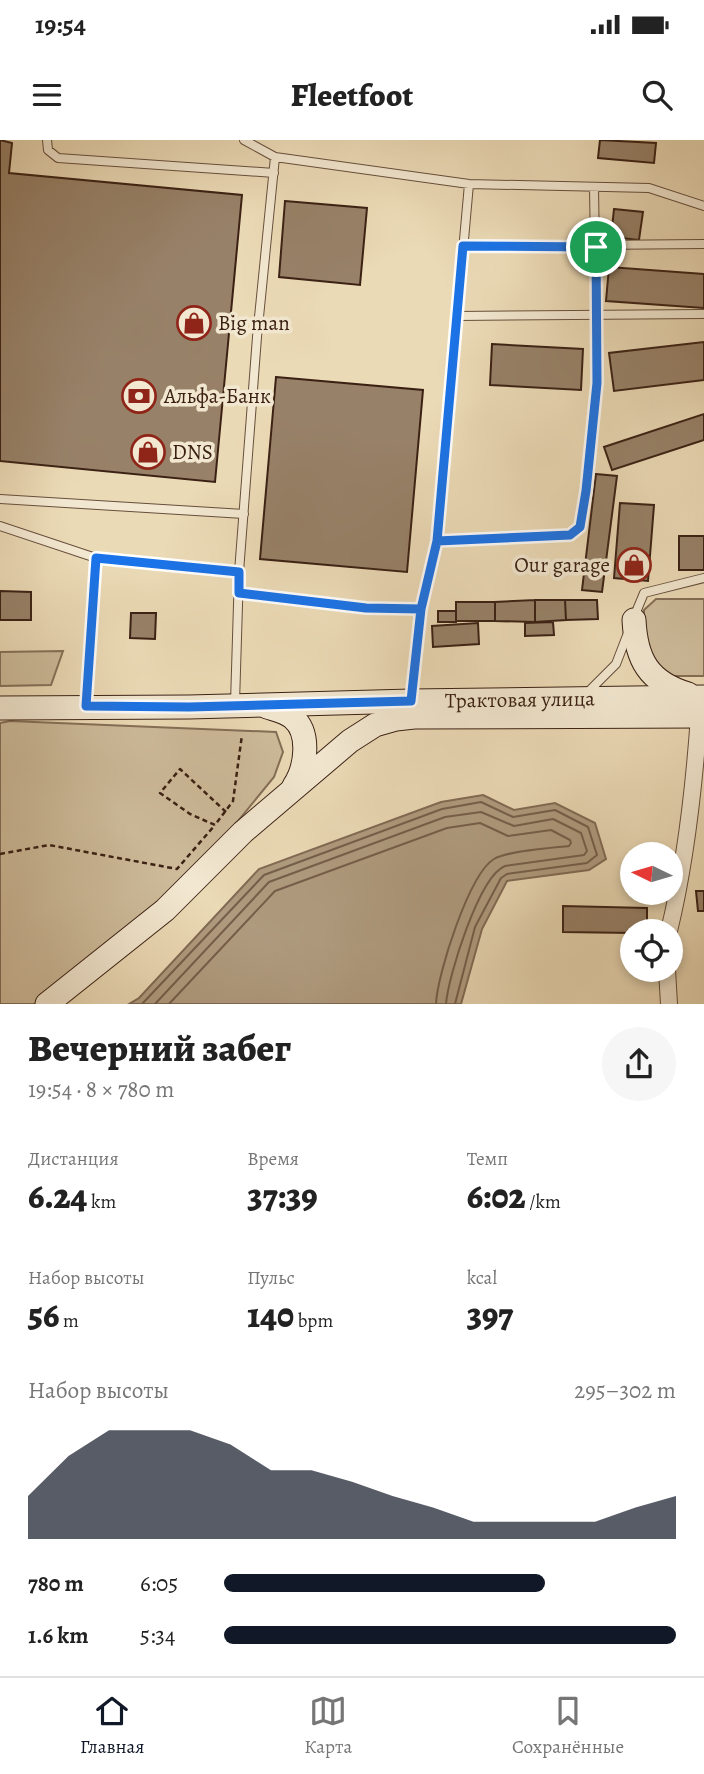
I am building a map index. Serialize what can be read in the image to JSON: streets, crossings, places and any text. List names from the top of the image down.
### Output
{
  "streets": {
    "main road": ["Трактовая улица"]
  },
  "places": {
    "shop": ["Big man", "DNS", "Our garage"],
    "bank": ["Альфа-Банк"]
  },
  "north": "left",
  "page": {
    "status": "19:54",
    "header": "Fleetfoot",
    "heading": ["Вечерний забег", "19:54 · 8 × 780 m"],
    "stats": [
      ["Дистанция", "6.24 km"],
      ["Время", "37:39"],
      ["Темп", "6:02 /km"],
      ["Набор высоты", "56 m"],
      ["Пульс", "140 bpm"],
      ["kcal", "397"]
    ],
    "chart": ["Набор высоты", "295–302 m"],
    "list": [
      {
        "name": "780 m",
        "note": "6:05"
      },
      {
        "name": "1.6 km",
        "note": "5:34"
      }
    ],
    "tabs": ["Главная", "Карта", "Сохранённые"]
  }
}
